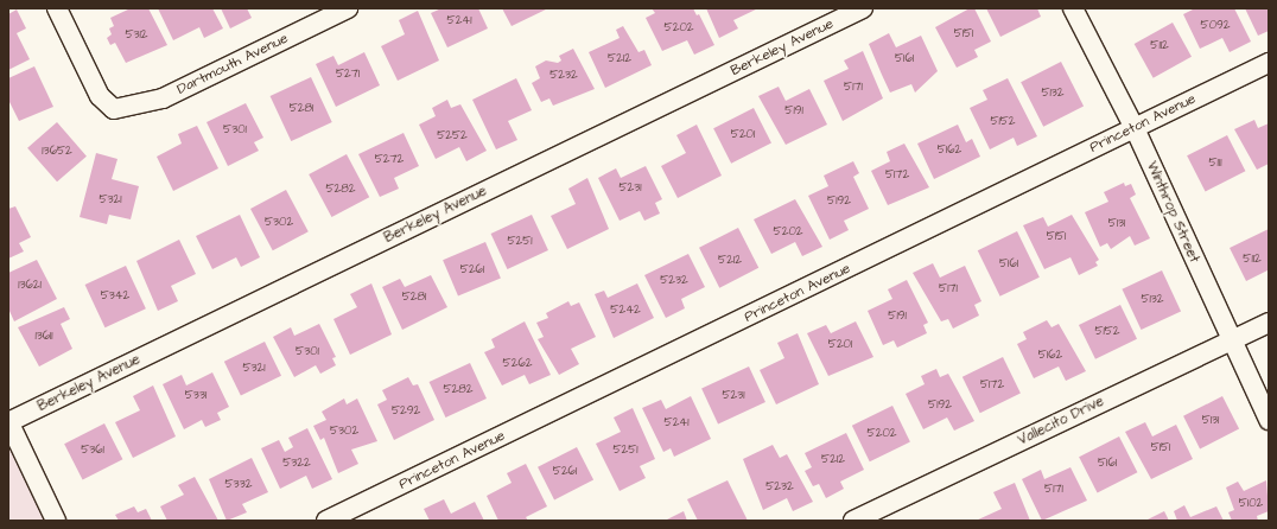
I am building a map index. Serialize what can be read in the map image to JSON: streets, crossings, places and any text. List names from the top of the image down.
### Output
{
  "streets": {
    "street": [
      "Berkeley Avenue",
      "Dartmouth Avenue",
      "Princeton Avenue",
      "Winthrop Street",
      "Vallecito Drive"
    ]
  },
  "crossings": [
    ["Princeton Avenue", "Winthrop Street"],
    ["Winthrop Street", "Vallecito Drive"]
  ],
  "house_numbers": [
    "5241",
    "5092",
    "5202",
    "5151",
    "5312",
    "5112",
    "5212",
    "5161",
    "5271",
    "5232",
    "5171",
    "5132",
    "5281",
    "5191",
    "5152",
    "5301",
    "5201",
    "5252",
    "5162",
    "13652",
    "5272",
    "5111",
    "5172",
    "5231",
    "5282",
    "5321",
    "5192",
    "5302",
    "5131",
    "5202",
    "5151",
    "5251",
    "5112",
    "5212",
    "5161",
    "5261",
    "5232",
    "13621",
    "5171",
    "5342",
    "5281",
    "5132",
    "5242",
    "5191",
    "5152",
    "13611",
    "5201",
    "5301",
    "5162",
    "5262",
    "5321",
    "5172",
    "5282",
    "5331",
    "5231",
    "5192",
    "5292",
    "5131",
    "5241",
    "5302",
    "5202",
    "5151",
    "5361",
    "5251",
    "5212",
    "5322",
    "5161",
    "5261",
    "5332",
    "5232",
    "5171",
    "5102"
  ]
}
